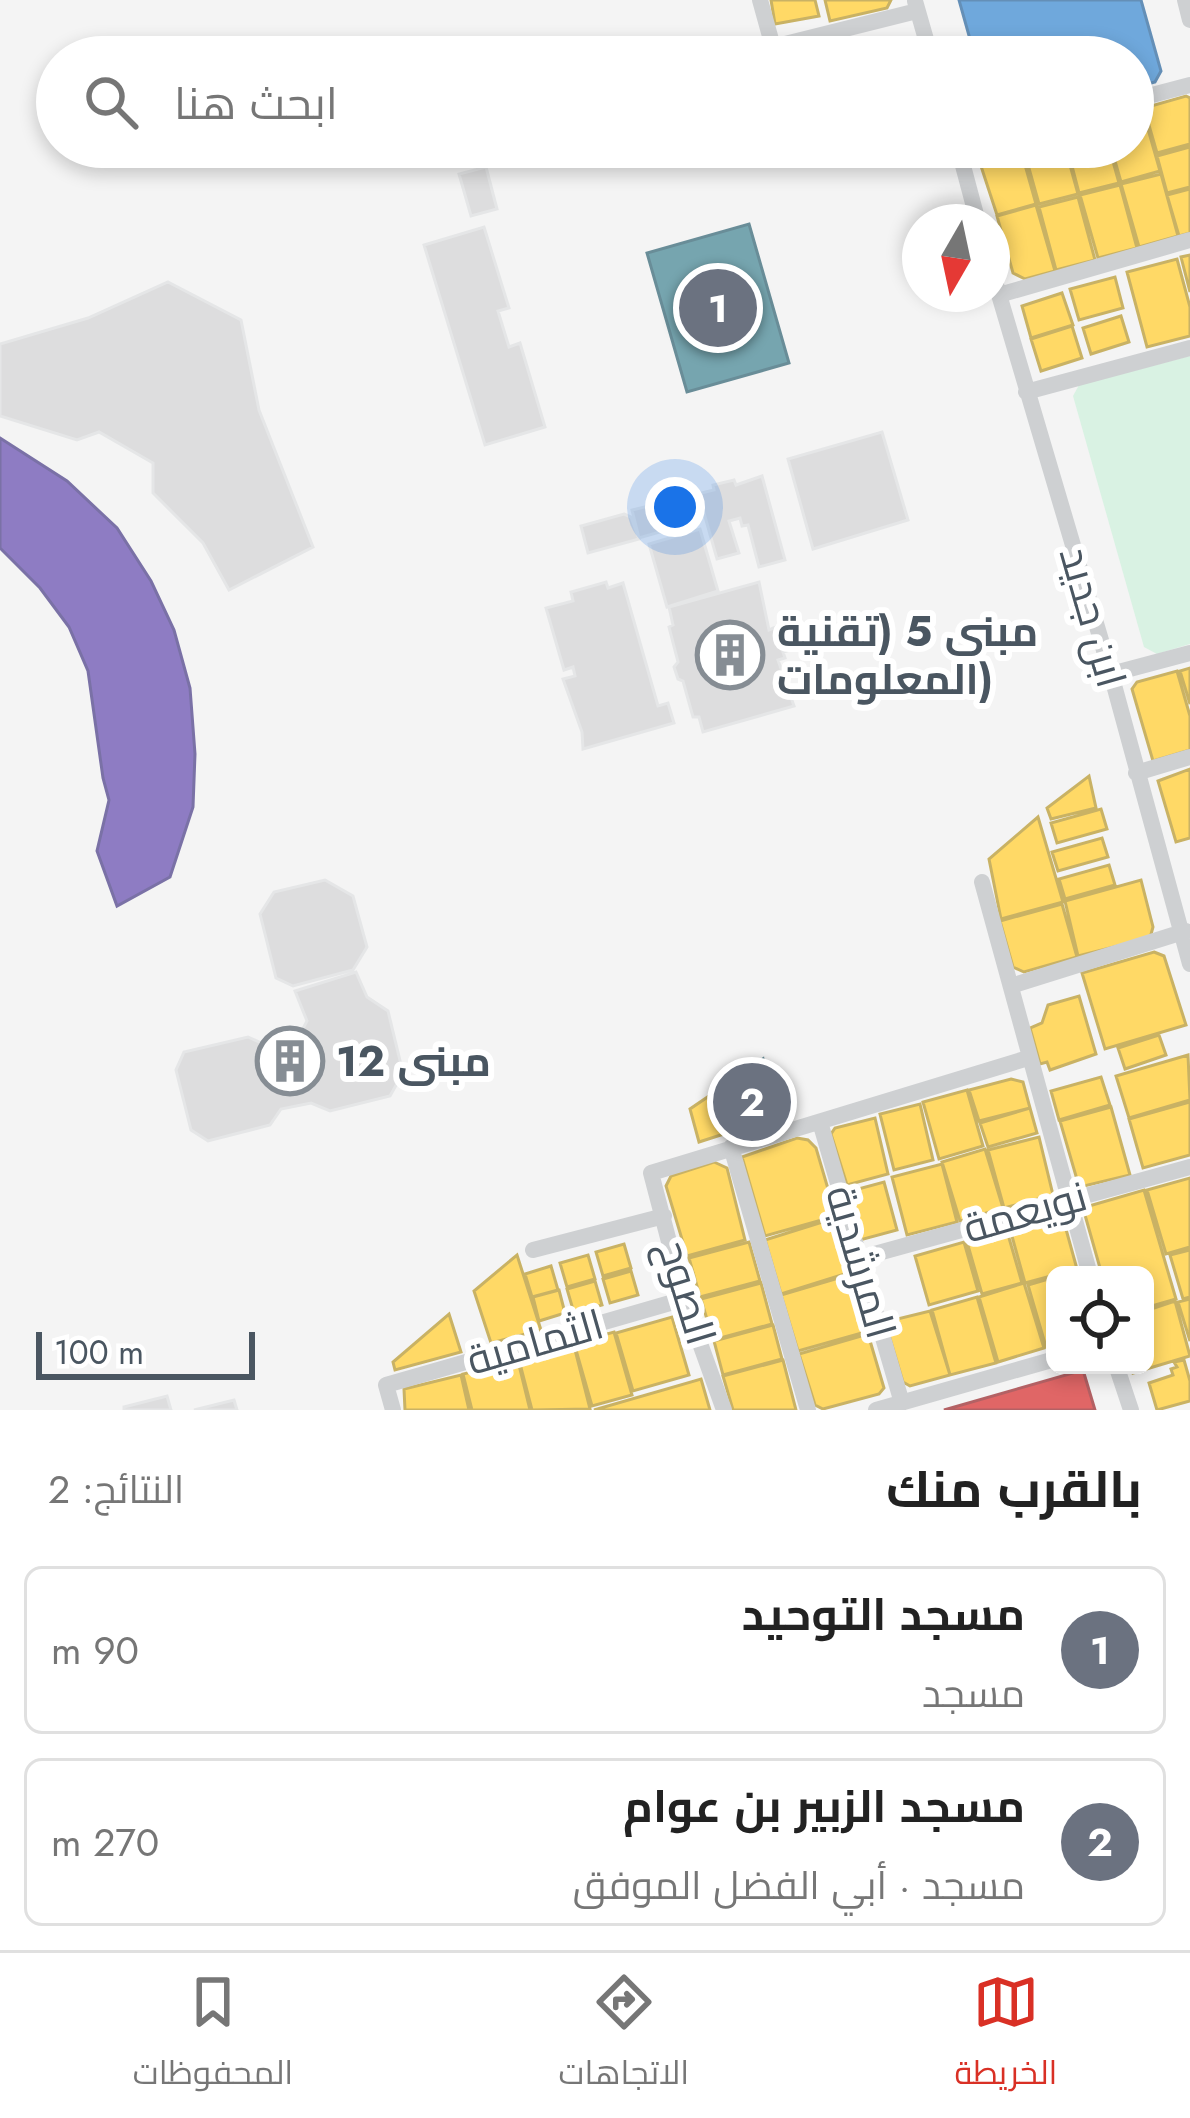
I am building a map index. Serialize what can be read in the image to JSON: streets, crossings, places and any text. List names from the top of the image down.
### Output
{
  "streets": {
    "street": [
      "ابن جديد",
      "نويعمة",
      "المرشدية",
      "الصوح",
      "الثمامية"
    ]
  },
  "crossings": [
    ["نويعمة", "المرشدية"],
    ["الصوح", "الثمامية"]
  ],
  "places": {
    "building": ["مبنى 5 (تقنية المعلومات)", "مبنى 12"]
  },
  "scale_bar": "100 m",
  "north": "bottom",
  "page": {
    "search": "ابحث هنا",
    "pins": ["1", "2"],
    "scale": "100 m",
    "heading": ["بالقرب منك", "النتائج: 2"],
    "list": [
      {
        "mark": "1",
        "name": "مسجد التوحيد",
        "note": "مسجد",
        "value": "90 m"
      },
      {
        "mark": "2",
        "name": "مسجد الزبير بن عوام",
        "note": "مسجد · أبي الفضل الموفق",
        "value": "270 m"
      }
    ],
    "nav": ["الخريطة", "الاتجاهات", "المحفوظات"]
  }
}
